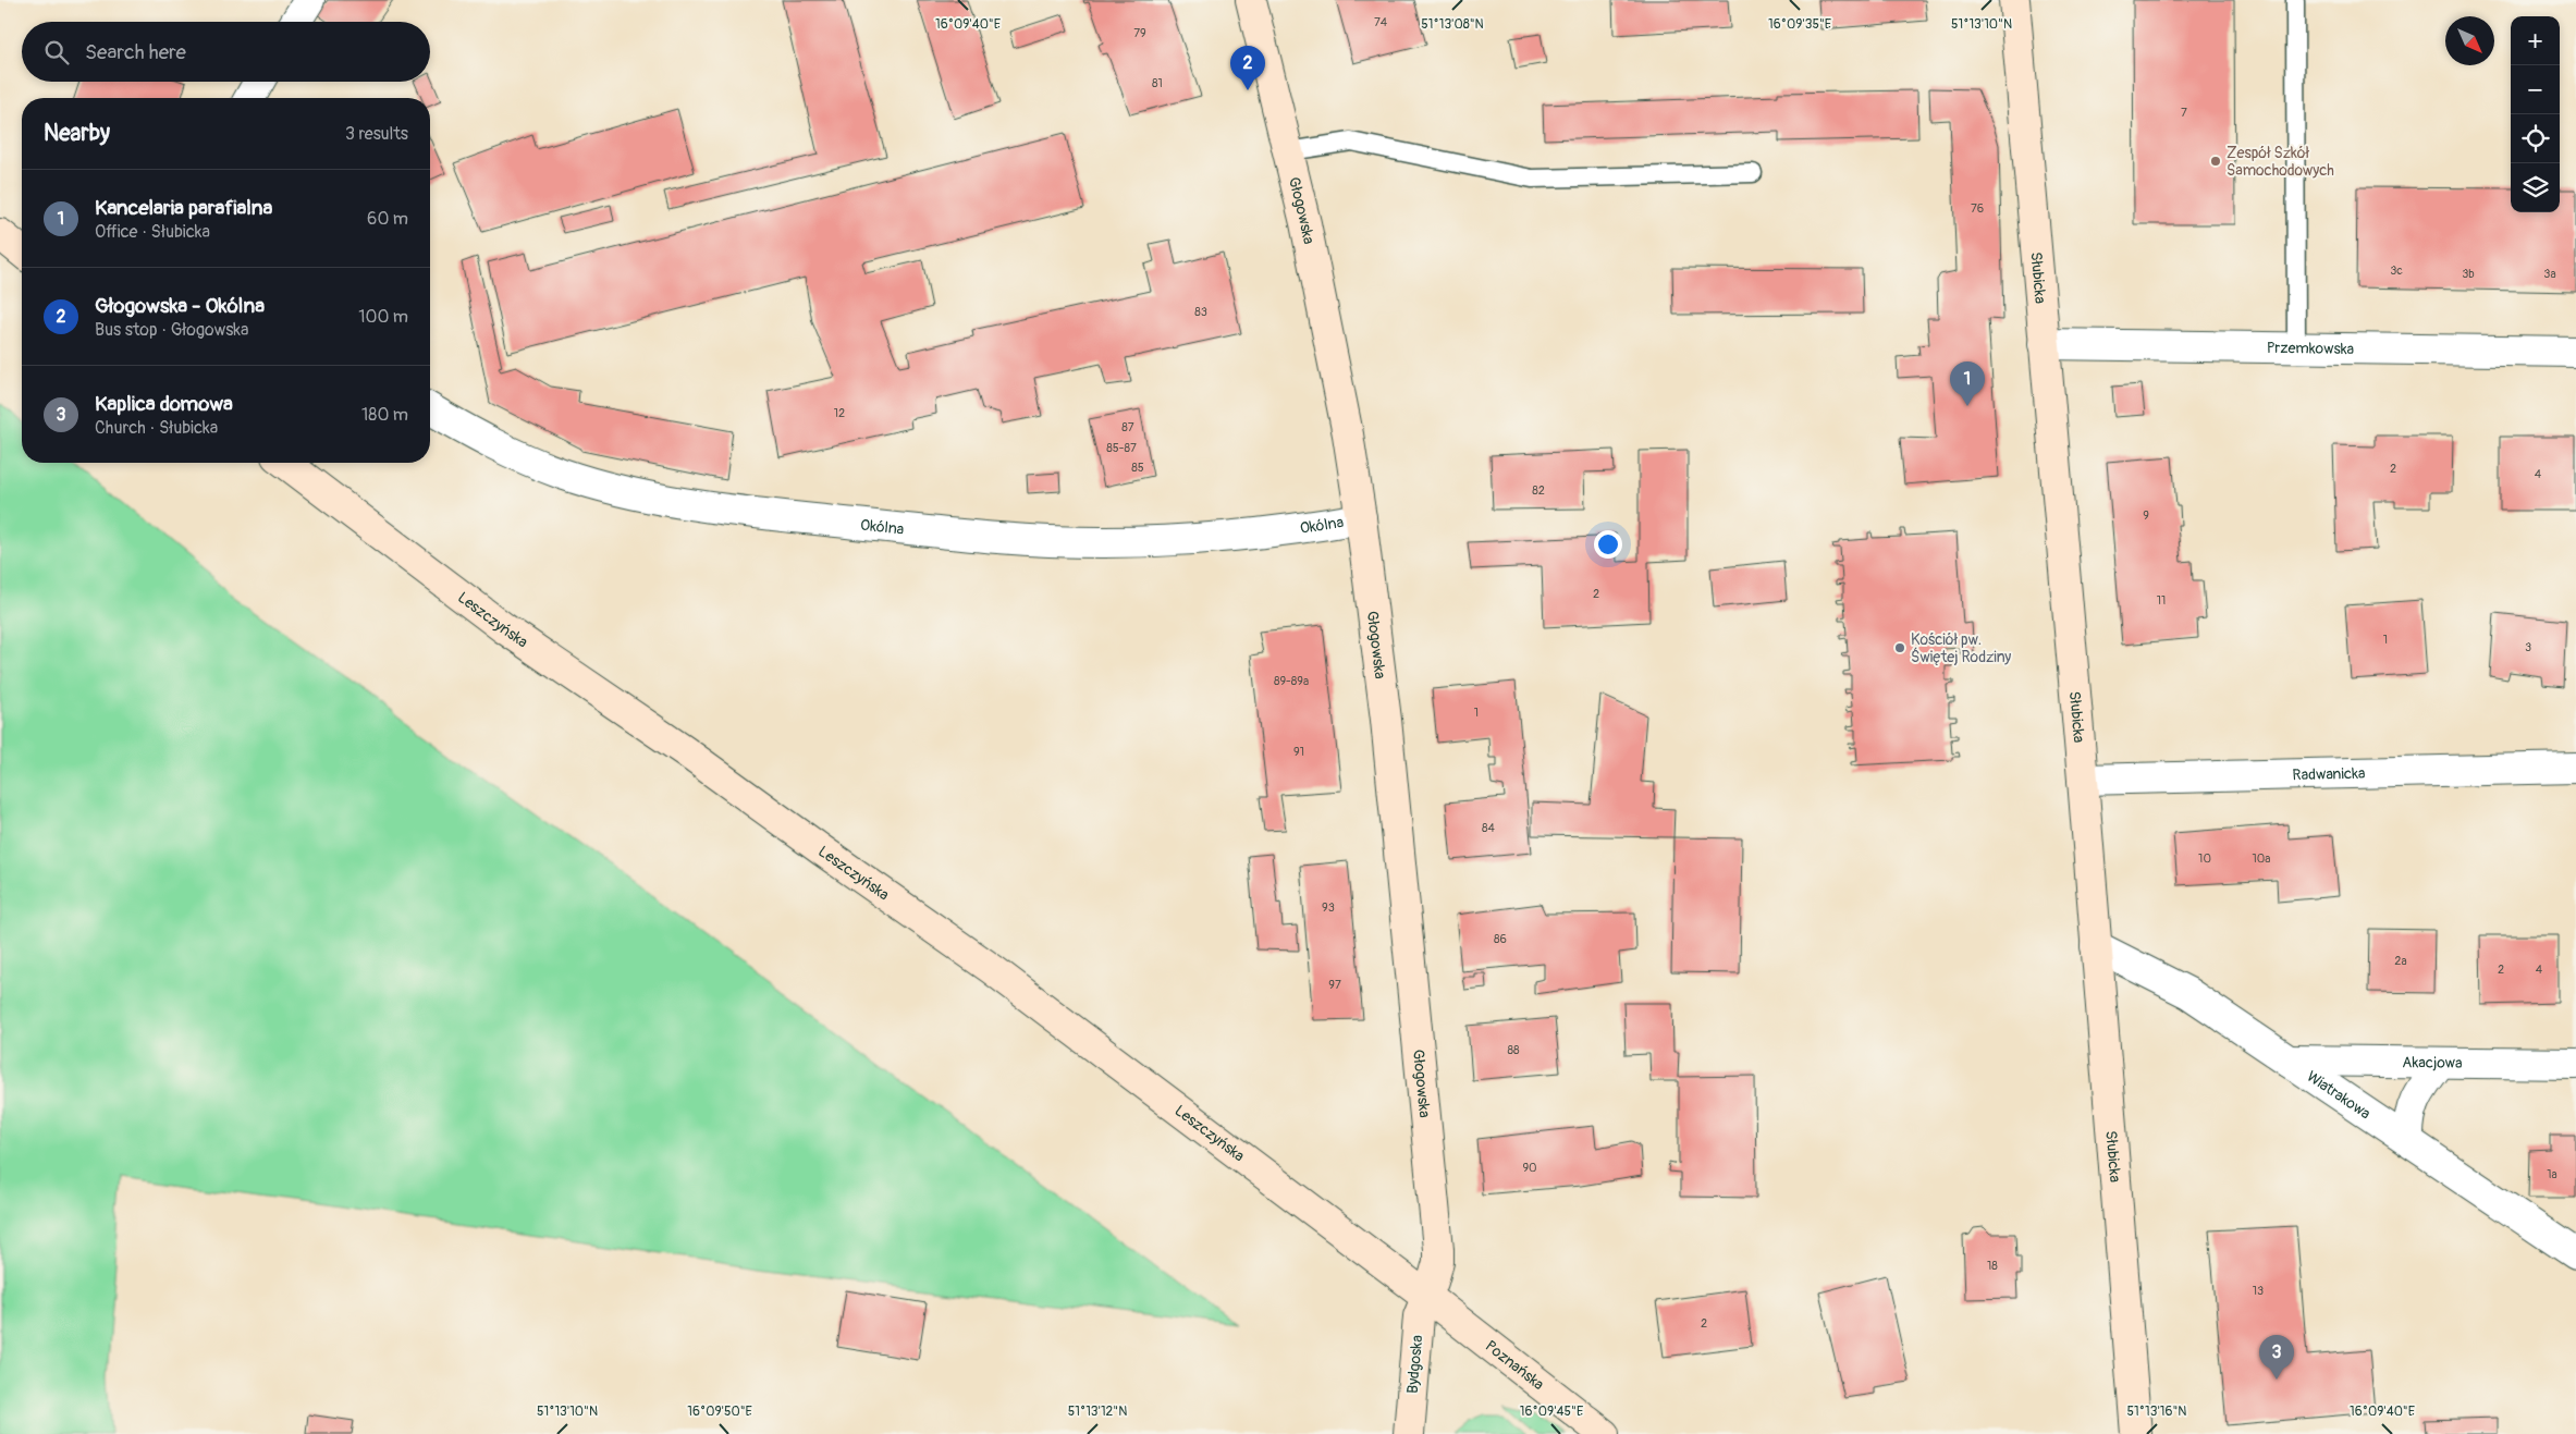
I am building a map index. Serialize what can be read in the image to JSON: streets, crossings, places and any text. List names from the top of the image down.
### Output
{
  "streets": {
    "street": [
      "Głogowska",
      "Słubicka",
      "Przemkowska",
      "Okólna",
      "Leszczyńska",
      "Radwanicka",
      "Akacjowa",
      "Wiatrakowa",
      "Bydgoska",
      "Poznańska"
    ]
  },
  "crossings": [
    ["Głogowska", "Okólna"],
    ["Głogowska", "Leszczyńska"],
    ["Głogowska", "Bydgoska"],
    ["Głogowska", "Poznańska"],
    ["Słubicka", "Przemkowska"],
    ["Słubicka", "Radwanicka"],
    ["Słubicka", "Wiatrakowa"],
    ["Leszczyńska", "Bydgoska"],
    ["Leszczyńska", "Poznańska"],
    ["Akacjowa", "Wiatrakowa"],
    ["Bydgoska", "Poznańska"]
  ],
  "places": ["Zespół Szkół Samochodowych", "Kościół pw. Świętej Rodziny"],
  "house_numbers": [
    "74",
    "79",
    "81",
    "7",
    "76",
    "3c",
    "3b",
    "3a",
    "83",
    "12",
    "87",
    "85-87",
    "85",
    "2",
    "4",
    "82",
    "9",
    "2",
    "11",
    "1",
    "3",
    "89-89a",
    "1",
    "91",
    "84",
    "10",
    "10a",
    "93",
    "86",
    "2a",
    "2",
    "4",
    "97",
    "88",
    "90",
    "1a",
    "18",
    "13",
    "2"
  ],
  "north": "bottom right",
  "page": {
    "map_buttons": ["+", "−"],
    "search": "Search here",
    "pins": ["2", "1", "3"],
    "heading": ["Nearby", "3 results"],
    "list": [
      {
        "mark": "1",
        "name": "Kancelaria parafialna",
        "note": "Office · Słubicka",
        "value": "60 m"
      },
      {
        "mark": "2",
        "name": "Głogowska - Okólna",
        "note": "Bus stop · Głogowska",
        "value": "100 m"
      },
      {
        "mark": "3",
        "name": "Kaplica domowa",
        "note": "Church · Słubicka",
        "value": "180 m"
      }
    ]
  },
  "coordinates": [
    "16°09'40\"E",
    "51°13'08\"N",
    "16°09'35\"E",
    "51°13'10\"N",
    "16°09'50\"E",
    "51°13'12\"N",
    "16°09'45\"E",
    "51°13'16\"N"
  ]
}
